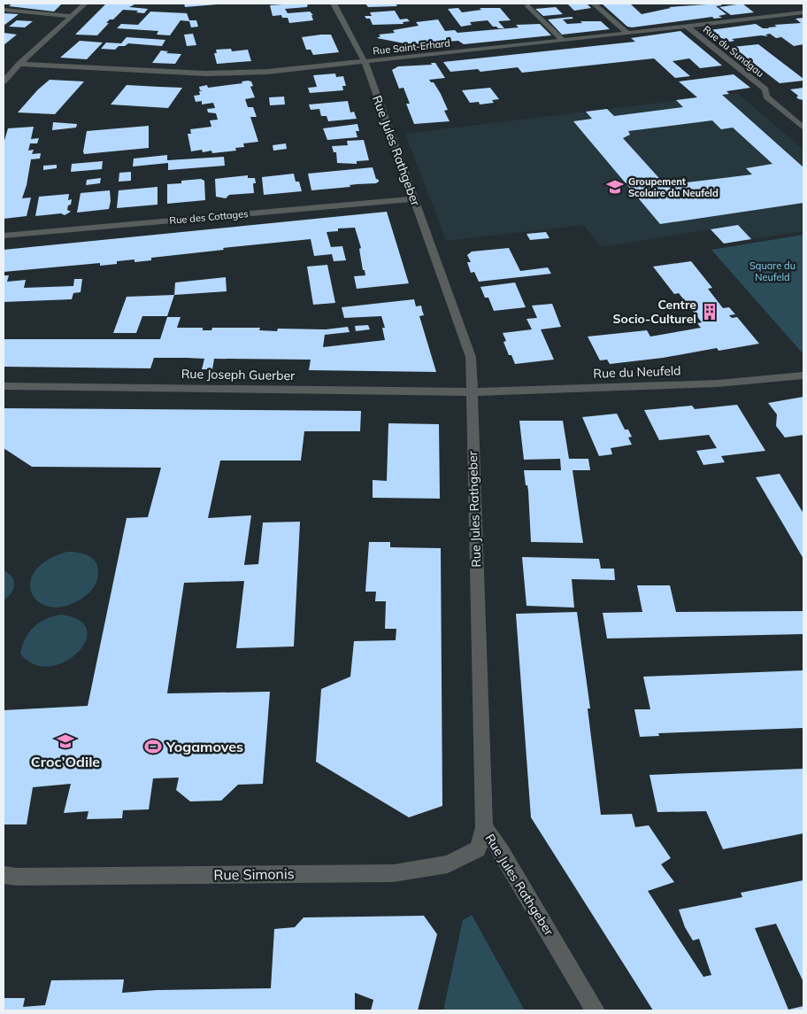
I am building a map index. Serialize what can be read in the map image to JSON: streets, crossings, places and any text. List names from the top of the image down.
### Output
{
  "streets": {
    "street": [
      "Rue Saint-Erhard",
      "Rue du Sundgau",
      "Rue Jules Rathgeber",
      "Rue des Cottages",
      "Rue du Neufeld",
      "Rue Joseph Guerber",
      "Rue Simonis"
    ]
  },
  "crossings": [
    ["Rue Saint-Erhard", "Rue du Sundgau"],
    ["Rue Saint-Erhard", "Rue Jules Rathgeber"],
    ["Rue Jules Rathgeber", "Rue des Cottages"],
    ["Rue Jules Rathgeber", "Rue du Neufeld"],
    ["Rue Jules Rathgeber", "Rue Joseph Guerber"],
    ["Rue Jules Rathgeber", "Rue Simonis"],
    ["Rue du Neufeld", "Rue Joseph Guerber"]
  ],
  "parks": ["Square du Neufeld"],
  "places": {
    "school or university": ["Groupement Scolaire du Neufeld", "Croc’Odile"],
    "building": ["Centre Socio-Culturel"],
    "sports": ["Yogamoves"]
  }
}
